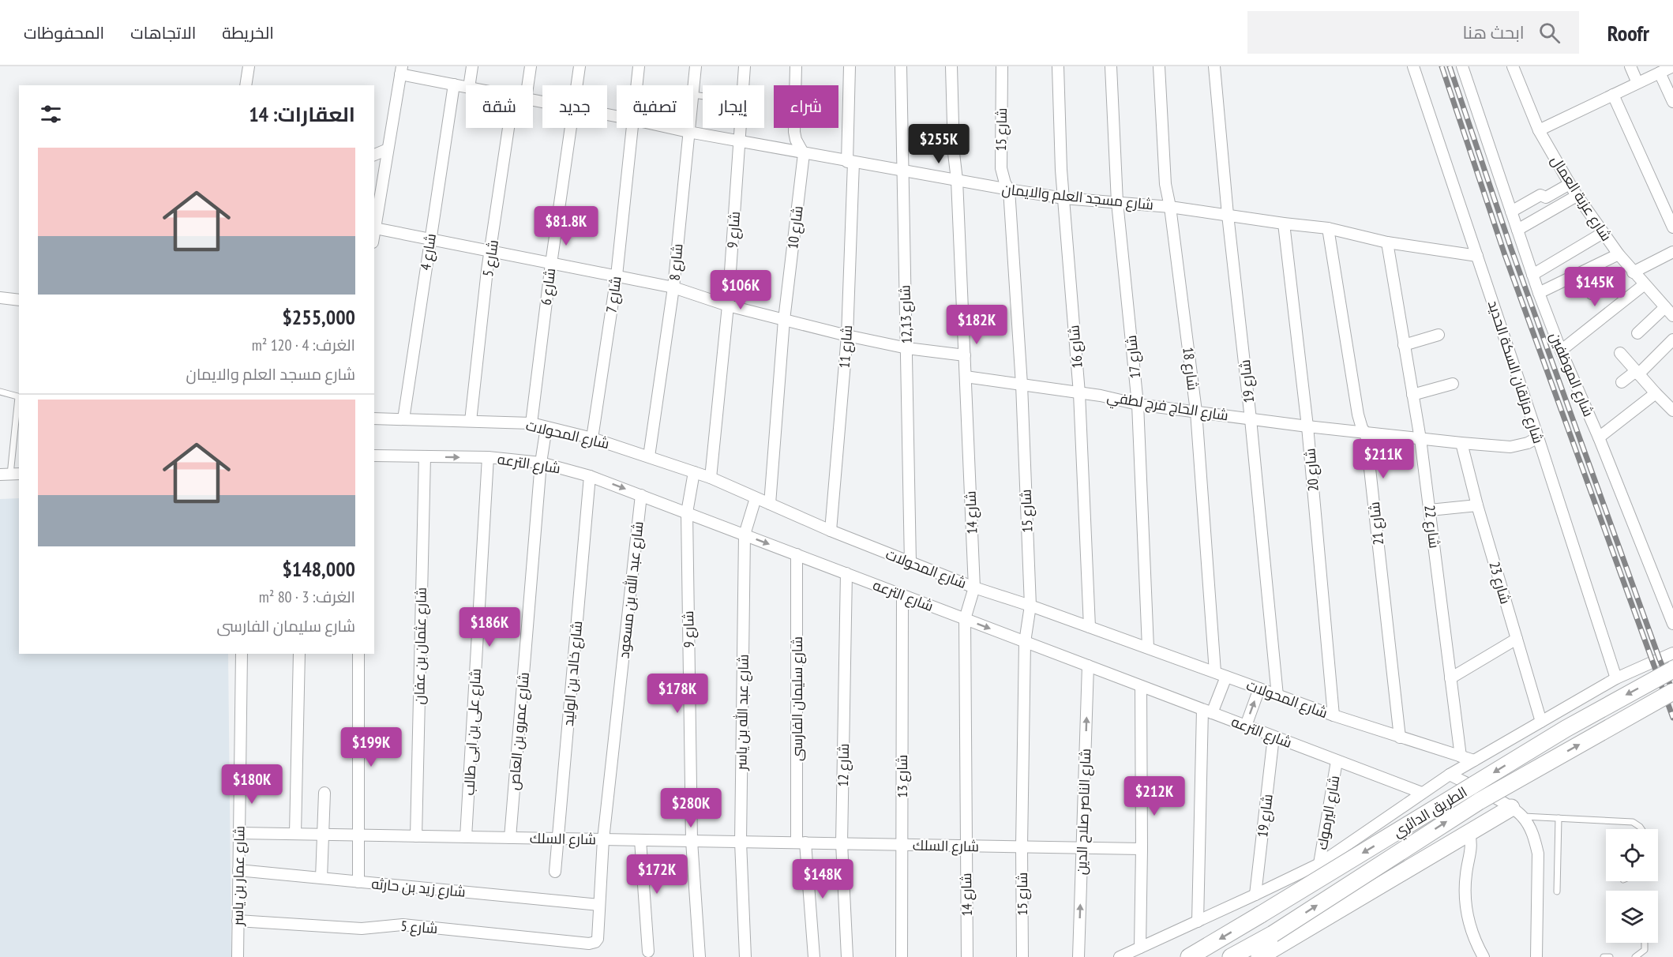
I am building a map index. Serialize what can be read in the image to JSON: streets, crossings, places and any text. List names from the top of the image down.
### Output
{
  "streets": {
    "main road": ["الطريق الدائري"],
    "street": [
      "شارع 15",
      "شارع مسجد العلم والايمان",
      "شارع عزبة العمال",
      "شارع 10",
      "شارع 9",
      "شارع 4",
      "شارع 5",
      "شارع 8",
      "شارع 6",
      "شارع 7",
      "شارع 12,13",
      "شارع 11",
      "شارع 16",
      "شارع 17",
      "شارع 18",
      "شارع مزلقان السكة الحديد",
      "شارع الموظفين",
      "شارع 19",
      "شارع الحاج فرج لطفي",
      "شارع المحولات",
      "شارع الترعه",
      "شارع 20",
      "شارع 14",
      "شارع 21",
      "شارع 22",
      "شارع 23",
      "شارع عبد الله بن مسعود",
      "شارع عثمان بن عفان",
      "شارع خالد بن الوليد",
      "شارع سليمان الفارسى",
      "شارع عبد الله بن ياسر",
      "شارع عمرو بن العاص",
      "شارع على بن ابى طالب",
      "شارع 12",
      "شارع 13",
      "شارع الناصر صلاح الدين",
      "شارع اليرموك",
      "شارع السلك",
      "شارع عمار بن ياسر",
      "شارع زيد بن حارثه"
    ]
  },
  "crossings": [
    ["شارع 15", "شارع مسجد العلم والايمان"],
    ["شارع 15", "شارع الحاج فرج لطفي"],
    ["شارع 15", "شارع المحولات"],
    ["شارع 15", "شارع الترعه"],
    ["شارع 15", "شارع السلك"],
    ["شارع مسجد العلم والايمان", "شارع 10"],
    ["شارع مسجد العلم والايمان", "شارع 9"],
    ["شارع مسجد العلم والايمان", "شارع 4"],
    ["شارع مسجد العلم والايمان", "شارع 8"],
    ["شارع مسجد العلم والايمان", "شارع 12,13"],
    ["شارع مسجد العلم والايمان", "شارع 11"],
    ["شارع مسجد العلم والايمان", "شارع 16"],
    ["شارع مسجد العلم والايمان", "شارع 17"],
    ["شارع مسجد العلم والايمان", "شارع 18"],
    ["شارع مسجد العلم والايمان", "شارع مزلقان السكة الحديد"],
    ["شارع مسجد العلم والايمان", "شارع 19"],
    ["شارع مسجد العلم والايمان", "شارع 20"],
    ["شارع مسجد العلم والايمان", "شارع 14"],
    ["شارع مسجد العلم والايمان", "شارع 21"],
    ["شارع مسجد العلم والايمان", "شارع 22"],
    ["شارع 10", "شارع المحولات"],
    ["شارع 9", "شارع المحولات"],
    ["شارع 9", "شارع الترعه"],
    ["شارع 9", "شارع السلك"],
    ["شارع 4", "شارع المحولات"],
    ["شارع 5", "شارع المحولات"],
    ["شارع 5", "شارع عبد الله بن مسعود"],
    ["شارع 5", "شارع عمار بن ياسر"],
    ["شارع 8", "شارع المحولات"],
    ["شارع 6", "شارع المحولات"],
    ["شارع 7", "شارع المحولات"],
    ["شارع 12,13", "شارع المحولات"],
    ["شارع 11", "شارع المحولات"],
    ["شارع 16", "شارع الحاج فرج لطفي"],
    ["شارع 16", "شارع المحولات"],
    ["شارع 17", "شارع الحاج فرج لطفي"],
    ["شارع 17", "شارع المحولات"],
    ["شارع 18", "شارع الحاج فرج لطفي"],
    ["شارع 18", "شارع المحولات"],
    ["شارع مزلقان السكة الحديد", "شارع الحاج فرج لطفي"],
    ["شارع 19", "شارع الحاج فرج لطفي"],
    ["شارع 19", "شارع المحولات"],
    ["شارع 19", "شارع الترعه"],
    ["شارع الحاج فرج لطفي", "شارع 20"],
    ["شارع الحاج فرج لطفي", "شارع 14"],
    ["شارع الحاج فرج لطفي", "شارع 21"],
    ["شارع الحاج فرج لطفي", "شارع 22"],
    ["شارع الحاج فرج لطفي", "شارع 23"],
    ["شارع المحولات", "شارع 20"],
    ["شارع المحولات", "شارع 14"],
    ["شارع المحولات", "شارع 21"],
    ["شارع المحولات", "شارع 22"],
    ["شارع المحولات", "شارع عبد الله بن ياسر"],
    ["شارع المحولات", "شارع عمرو بن العاص"],
    ["شارع الترعه", "شارع 14"],
    ["شارع الترعه", "شارع عبد الله بن مسعود"],
    ["شارع الترعه", "شارع عثمان بن عفان"],
    ["شارع الترعه", "شارع خالد بن الوليد"],
    ["شارع الترعه", "شارع سليمان الفارسى"],
    ["شارع الترعه", "شارع عبد الله بن ياسر"],
    ["شارع الترعه", "شارع عمرو بن العاص"],
    ["شارع الترعه", "شارع على بن ابى طالب"],
    ["شارع الترعه", "شارع 12"],
    ["شارع الترعه", "شارع 13"],
    ["شارع الترعه", "شارع الناصر صلاح الدين"],
    ["شارع الترعه", "شارع اليرموك"],
    ["شارع 14", "شارع السلك"],
    ["شارع عبد الله بن مسعود", "شارع السلك"],
    ["شارع عبد الله بن مسعود", "شارع زيد بن حارثه"],
    ["شارع عثمان بن عفان", "شارع السلك"],
    ["شارع خالد بن الوليد", "شارع السلك"],
    ["شارع سليمان الفارسى", "شارع السلك"],
    ["شارع عبد الله بن ياسر", "شارع السلك"],
    ["شارع عمرو بن العاص", "شارع السلك"],
    ["شارع على بن ابى طالب", "شارع السلك"],
    ["شارع 12", "شارع السلك"],
    ["شارع 13", "شارع السلك"],
    ["شارع الناصر صلاح الدين", "شارع السلك"],
    ["شارع السلك", "شارع عمار بن ياسر"],
    ["شارع عمار بن ياسر", "شارع زيد بن حارثه"]
  ],
  "page": {
    "header": "Roofr",
    "search": "ابحث هنا",
    "nav": ["الخريطة", "الاتجاهات", "المحفوظات"],
    "chip": [
      "شراء",
      "إيجار",
      "تصفية",
      "جديد",
      "شقة"
    ],
    "heading": "العقارات: 14",
    "price": [
      "$255K",
      "$81.8K",
      "$145K",
      "$106K",
      "$182K",
      "$211K",
      "$186K",
      "$178K",
      "$199K",
      "$180K",
      "$212K",
      "$280K",
      "$172K",
      "$148K"
    ],
    "list": [
      {
        "name": "$255,000",
        "note": "الغرف: 4 · 120 m² · شارع مسجد العلم والايمان"
      },
      {
        "name": "$148,000",
        "note": "الغرف: 3 · 80 m² · شارع سليمان الفارسى"
      }
    ]
  }
}
